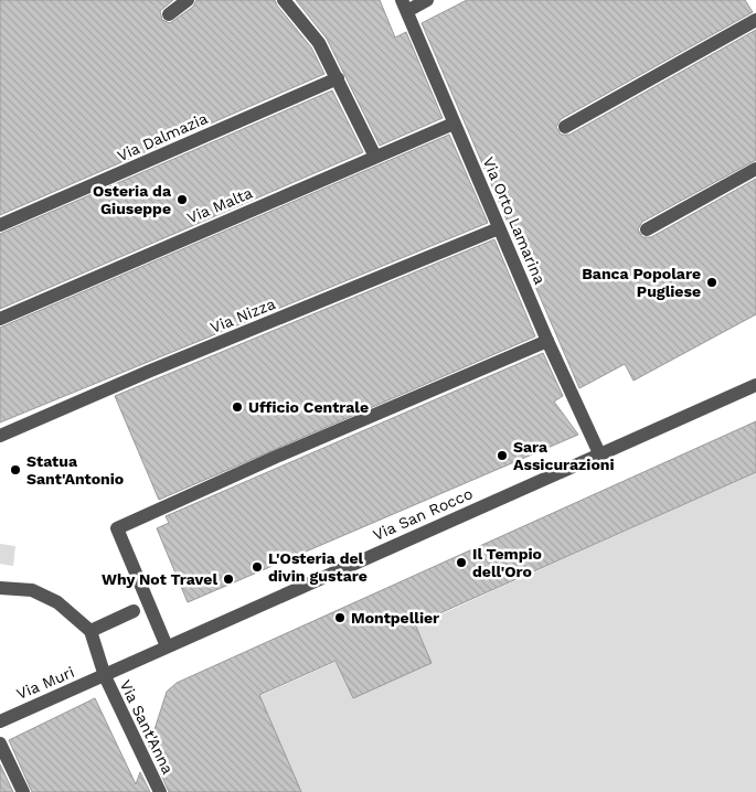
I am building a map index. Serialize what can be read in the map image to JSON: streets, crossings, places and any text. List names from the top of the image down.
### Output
{
  "streets": {
    "street": [
      "Via Dalmazia",
      "Via Malta",
      "Via Orto Lamarina",
      "Via Nizza",
      "Via San Rocco",
      "Via Muri",
      "Via Sant'Anna"
    ]
  },
  "crossings": [
    ["Via Malta", "Via Orto Lamarina"],
    ["Via Orto Lamarina", "Via Nizza"],
    ["Via Orto Lamarina", "Via San Rocco"],
    ["Via San Rocco", "Via Muri"],
    ["Via San Rocco", "Via Sant'Anna"],
    ["Via Muri", "Via Sant'Anna"]
  ],
  "places": [
    "Osteria da Giuseppe",
    "Banca Popolare Pugliese",
    "Ufficio Centrale",
    "Sara Assicurazioni",
    "Statua Sant'Antonio",
    "Il Tempio dell'Oro",
    "L'Osteria del divin gustare",
    "Why Not Travel",
    "Montpellier"
  ]
}
